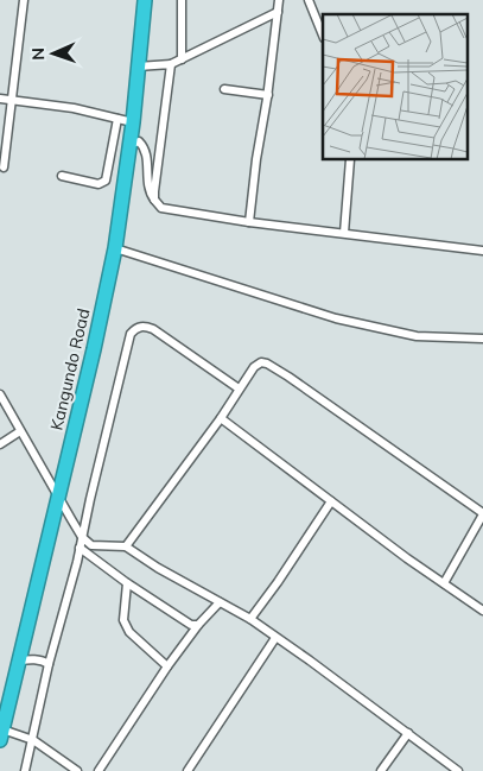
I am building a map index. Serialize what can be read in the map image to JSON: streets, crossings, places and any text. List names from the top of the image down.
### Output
{
  "streets": {
    "highway": ["Kangundo Road"]
  },
  "north": "left"
}
